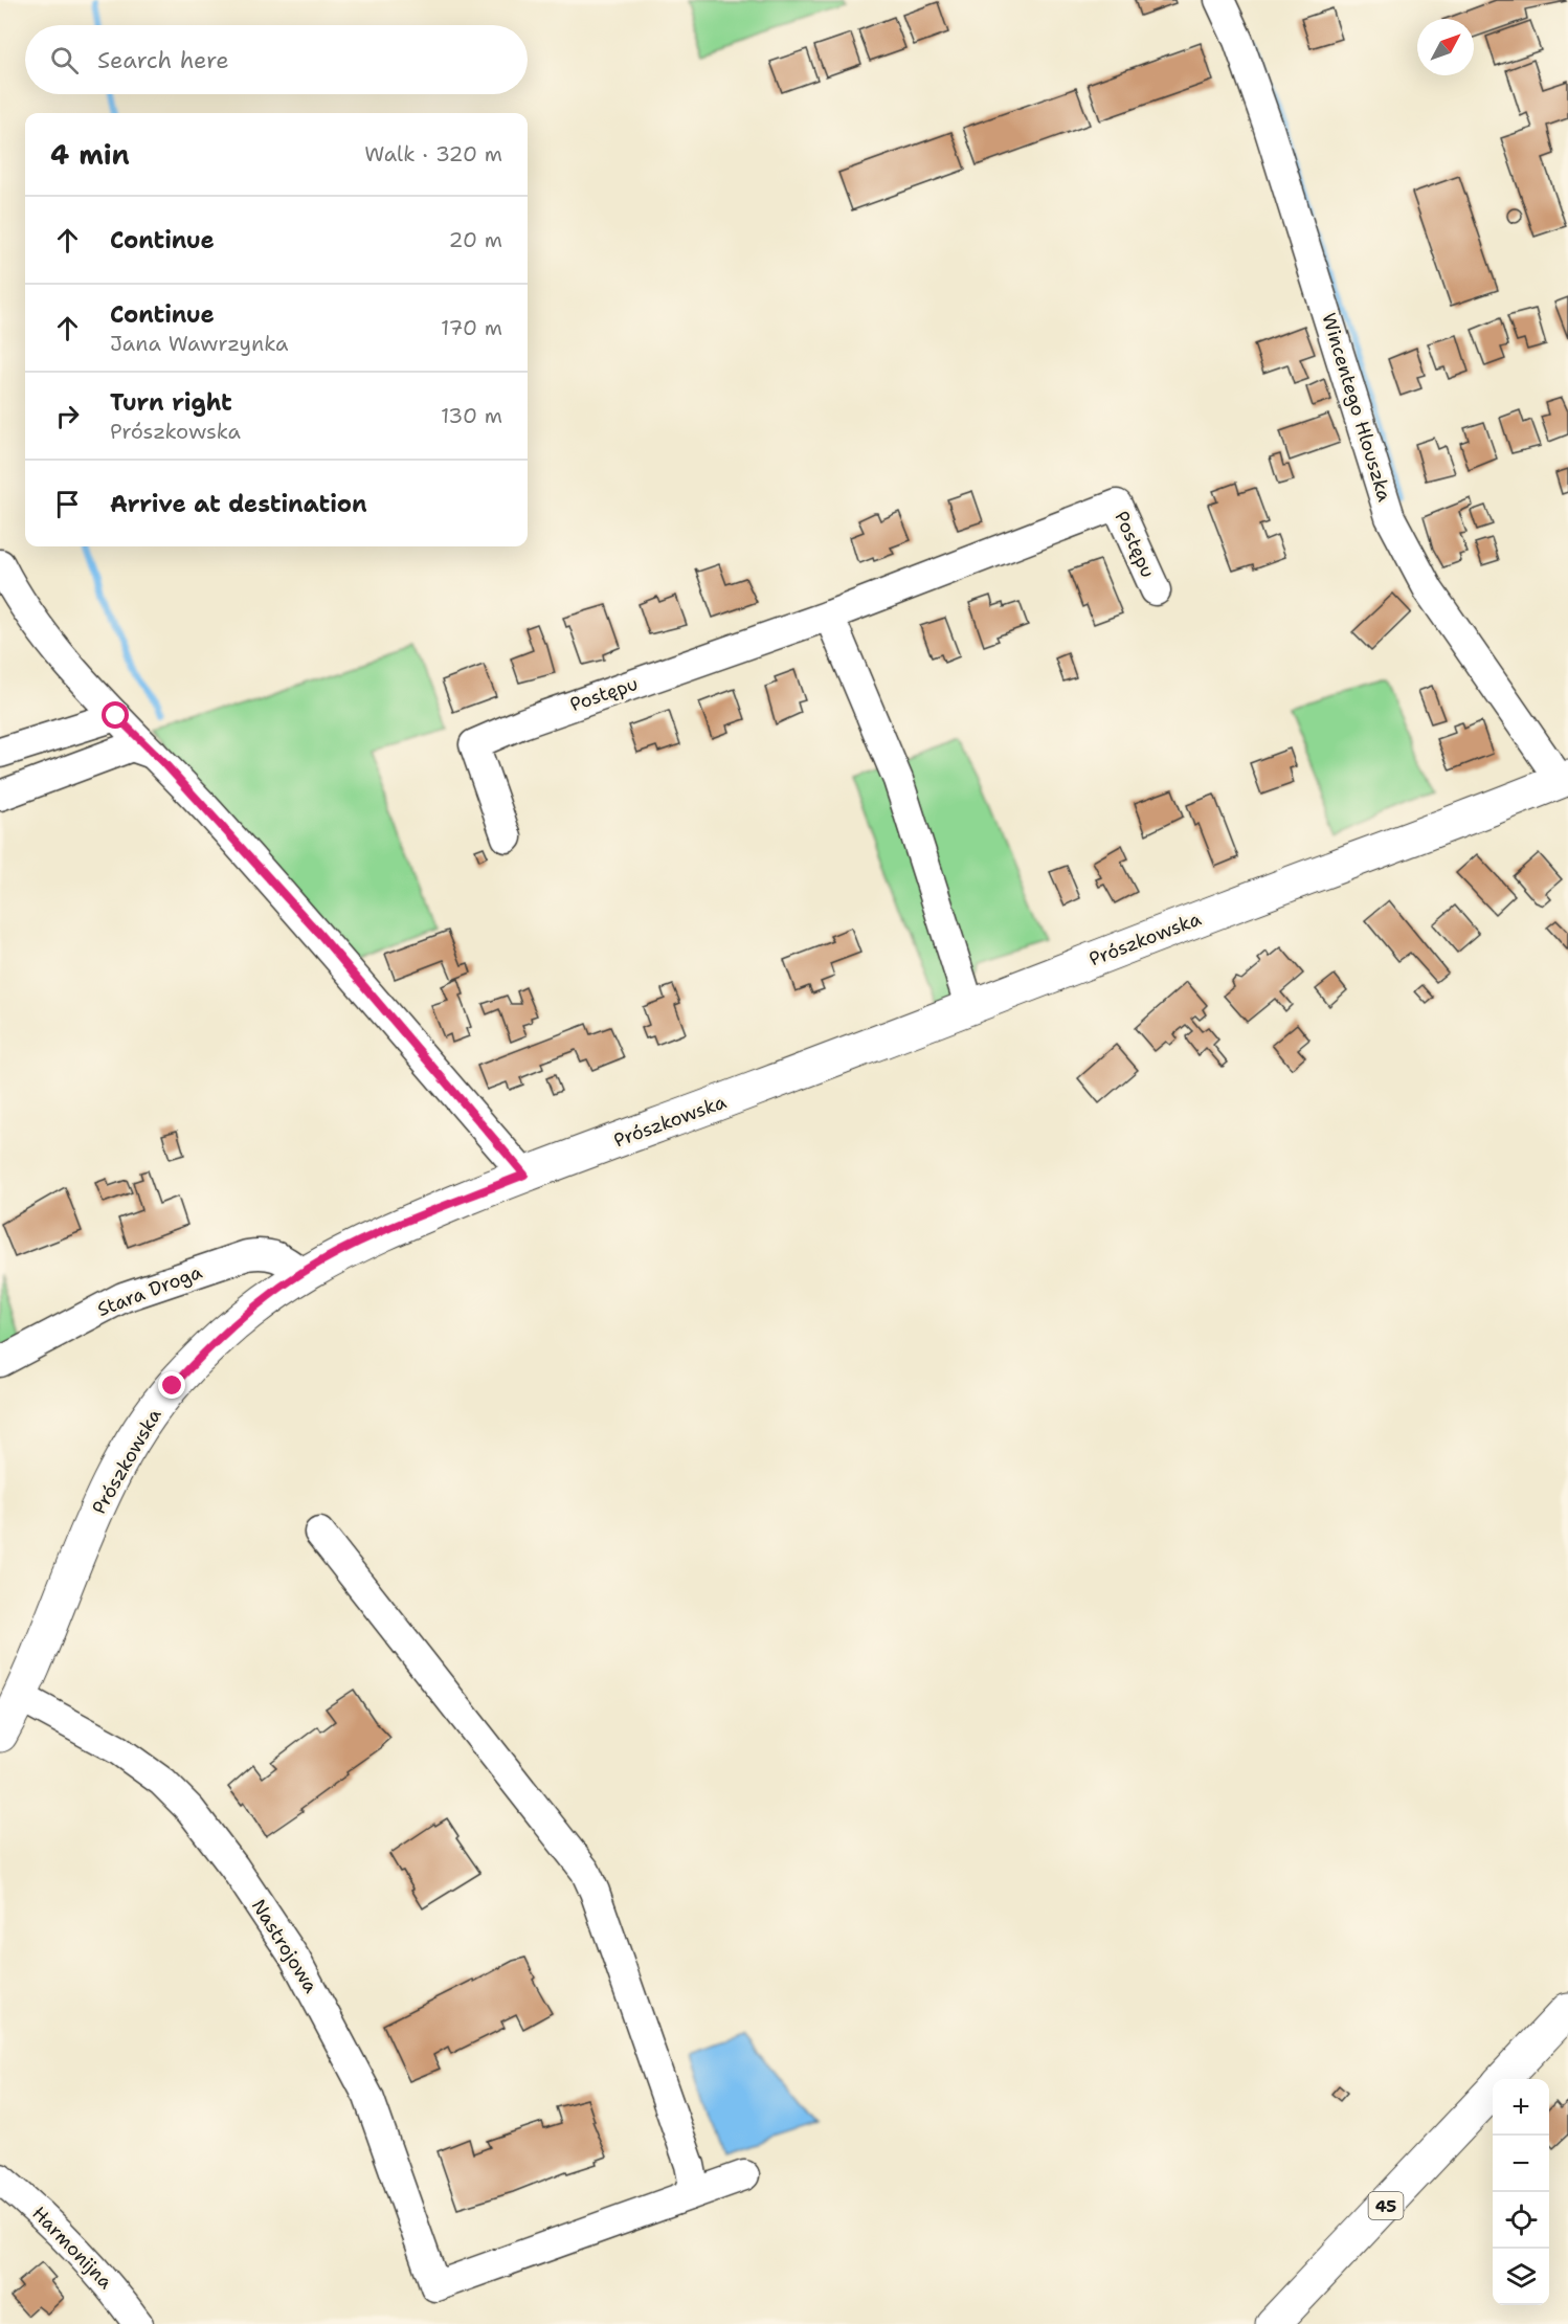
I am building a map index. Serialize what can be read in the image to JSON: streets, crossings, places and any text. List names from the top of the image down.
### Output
{
  "streets": {
    "main road": ["Prószkowska", "45"],
    "street": [
      "Wincentego Hlouszka",
      "Postępu",
      "Stara Droga",
      "Nastrojowa",
      "Harmonijna"
    ]
  },
  "crossings": [
    ["Wincentego Hlouszka", "Prószkowska"],
    ["Prószkowska", "Stara Droga"],
    ["Prószkowska", "Nastrojowa"]
  ],
  "north": "top right",
  "page": {
    "search": "Search here",
    "heading": ["4 min", "Walk · 320 m"],
    "list": [
      ["Continue", "20 m"],
      ["Continue", "Jana Wawrzynka", "170 m"],
      ["Turn right", "Prószkowska", "130 m"],
      "Arrive at destination"
    ],
    "map_buttons": ["+", "−"]
  }
}
